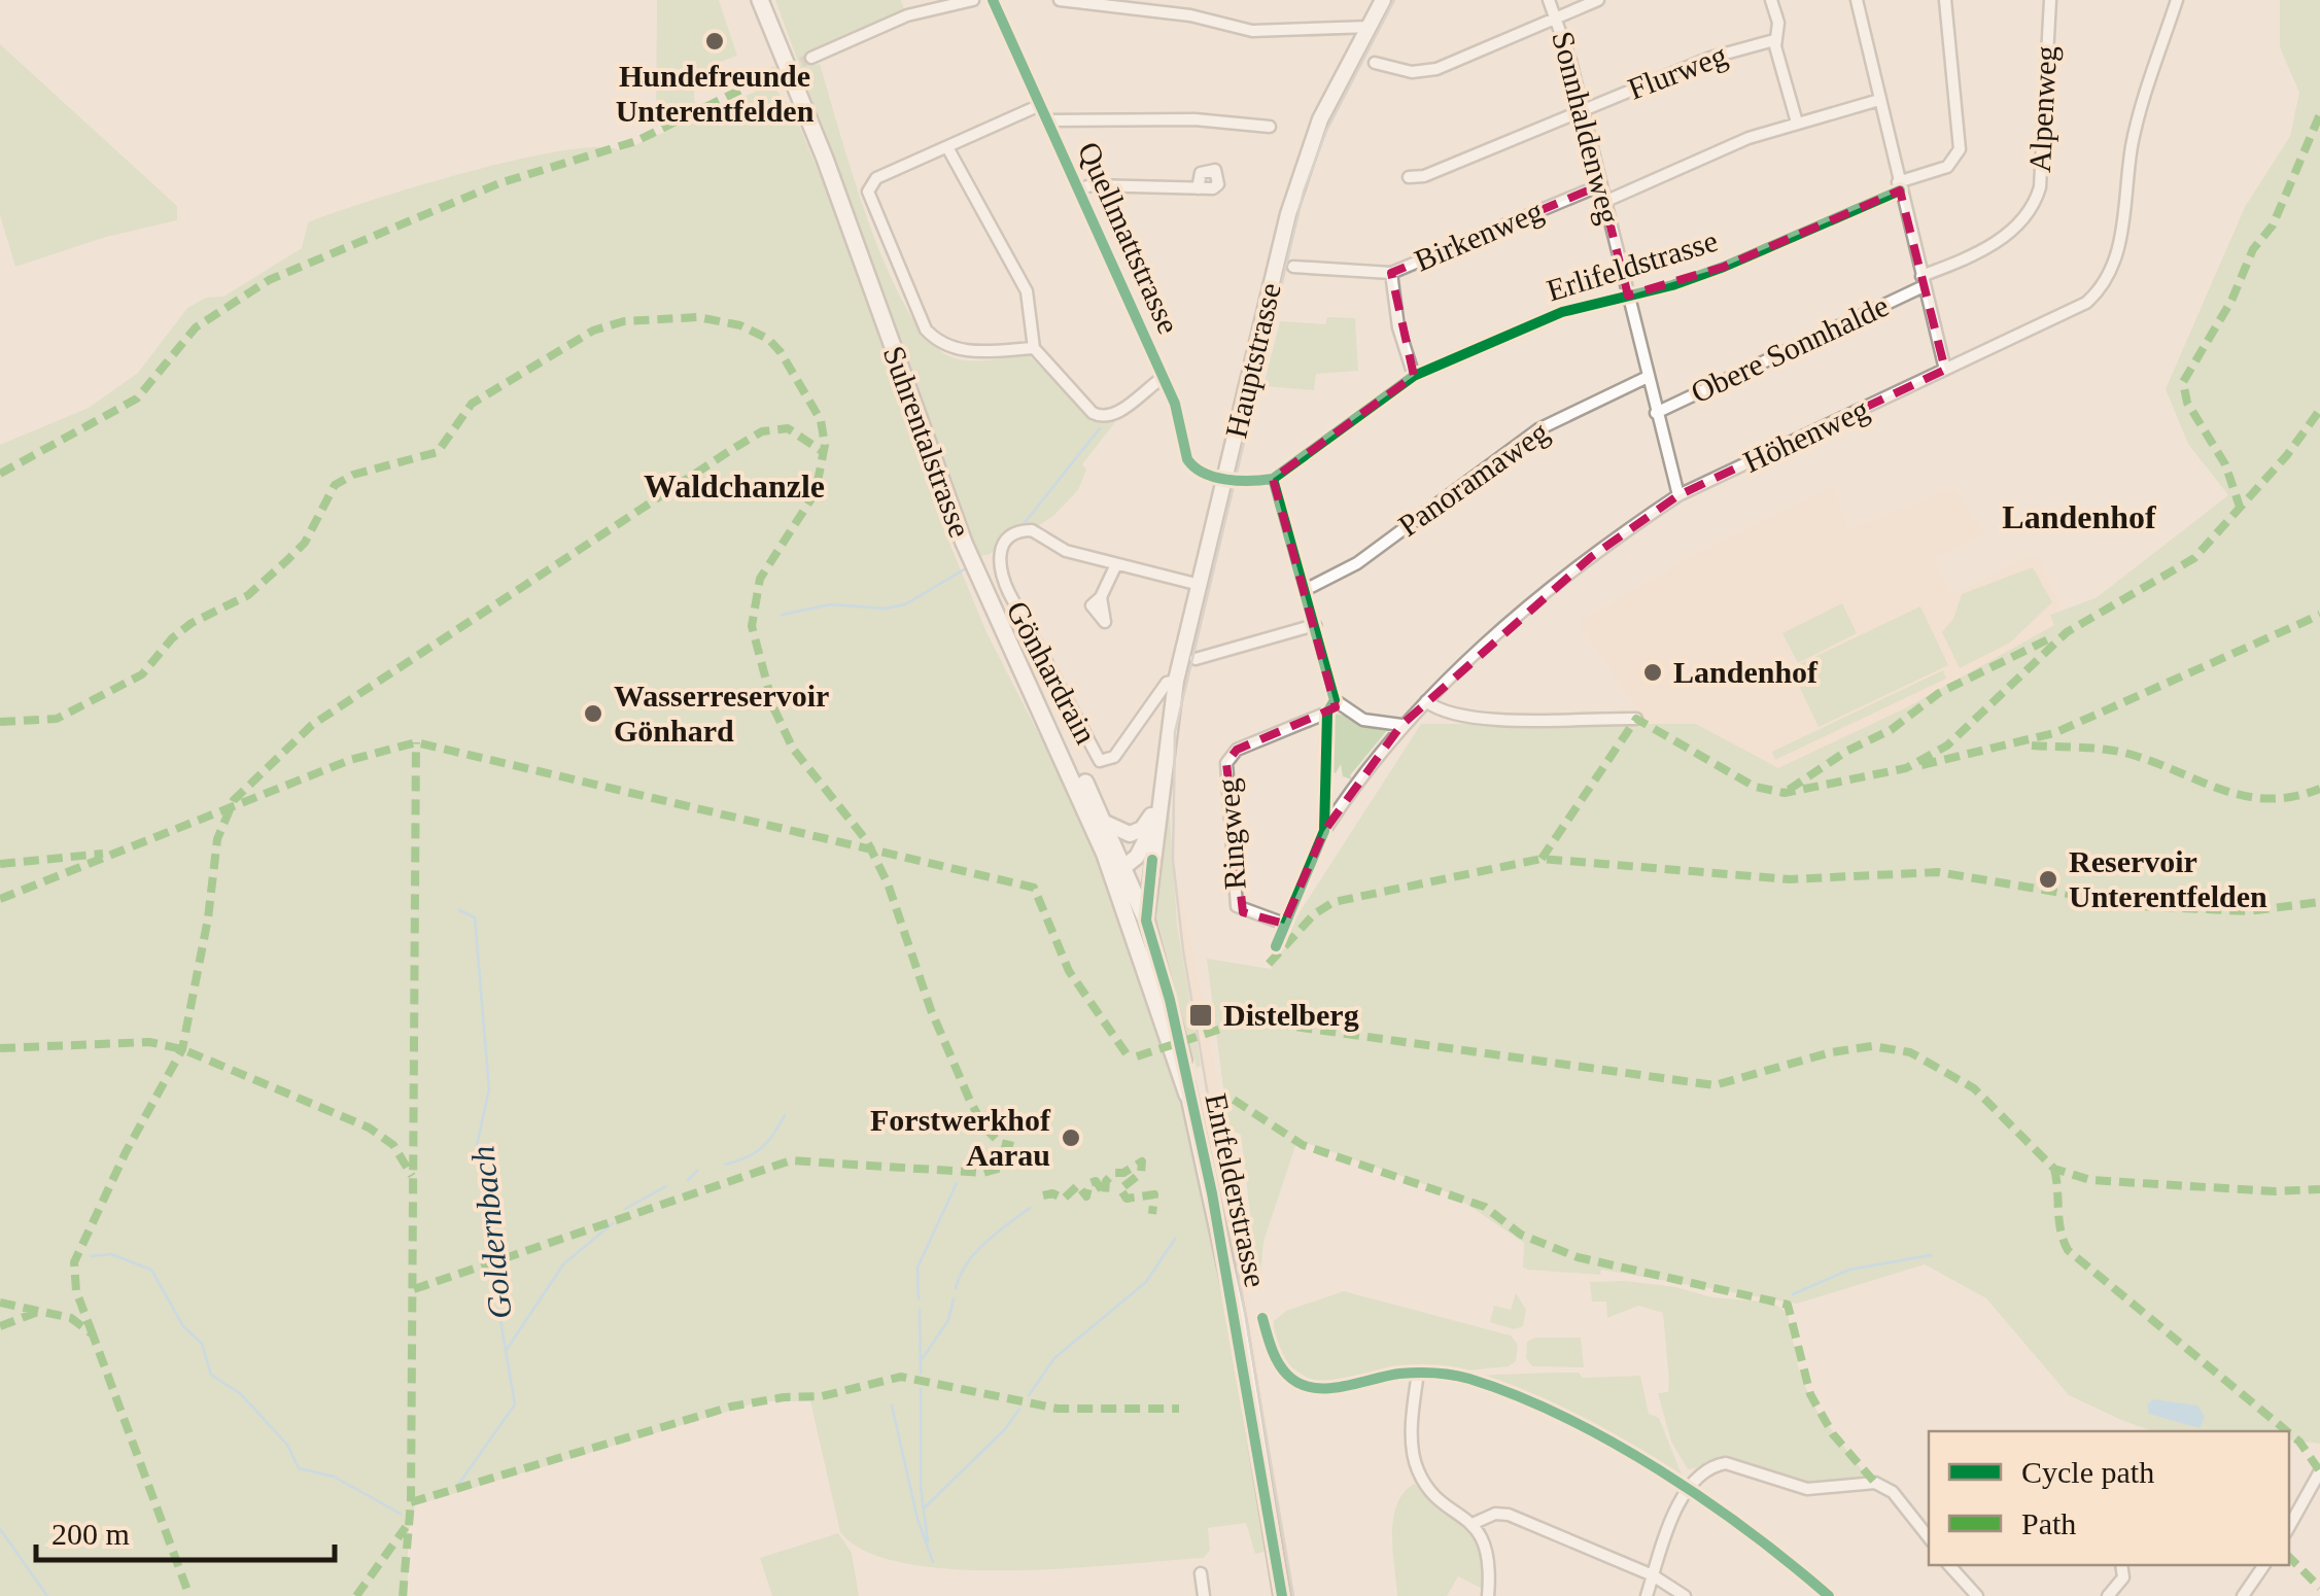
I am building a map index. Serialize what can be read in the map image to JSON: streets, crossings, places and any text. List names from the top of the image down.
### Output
{
  "streets": {
    "main road": ["Hauptstrasse", "Suhrentalstrasse", "Entfelderstrasse"],
    "street": [
      "Flurweg",
      "Alpenweg",
      "Sonnhaldenweg",
      "Birkenweg",
      "Quellmattstrasse",
      "Erlifeldstrasse",
      "Obere Sonnhalde",
      "Höhenweg",
      "Panoramaweg",
      "Gönhardrain",
      "Ringweg"
    ]
  },
  "crossings": [
    ["Flurweg", "Sonnhaldenweg"],
    ["Alpenweg", "Obere Sonnhalde"],
    ["Sonnhaldenweg", "Birkenweg"],
    ["Sonnhaldenweg", "Erlifeldstrasse"],
    ["Sonnhaldenweg", "Obere Sonnhalde"],
    ["Sonnhaldenweg", "Höhenweg"],
    ["Sonnhaldenweg", "Panoramaweg"],
    ["Quellmattstrasse", "Hauptstrasse"],
    ["Hauptstrasse", "Gönhardrain"],
    ["Suhrentalstrasse", "Entfelderstrasse"]
  ],
  "districts": ["Waldchanzle", "Landenhof"],
  "water": ["Goldernbach"],
  "places": {
    "other": [
      "Hundefreunde Unterentfelden",
      "Landenhof",
      "Wasserreservoir Gönhard",
      "Reservoir Unterentfelden",
      "Forstwerkhof Aarau"
    ],
    "transit": ["Distelberg"]
  },
  "legend": ["Cycle path", "Path"],
  "scale_bar": "200 m"
}
